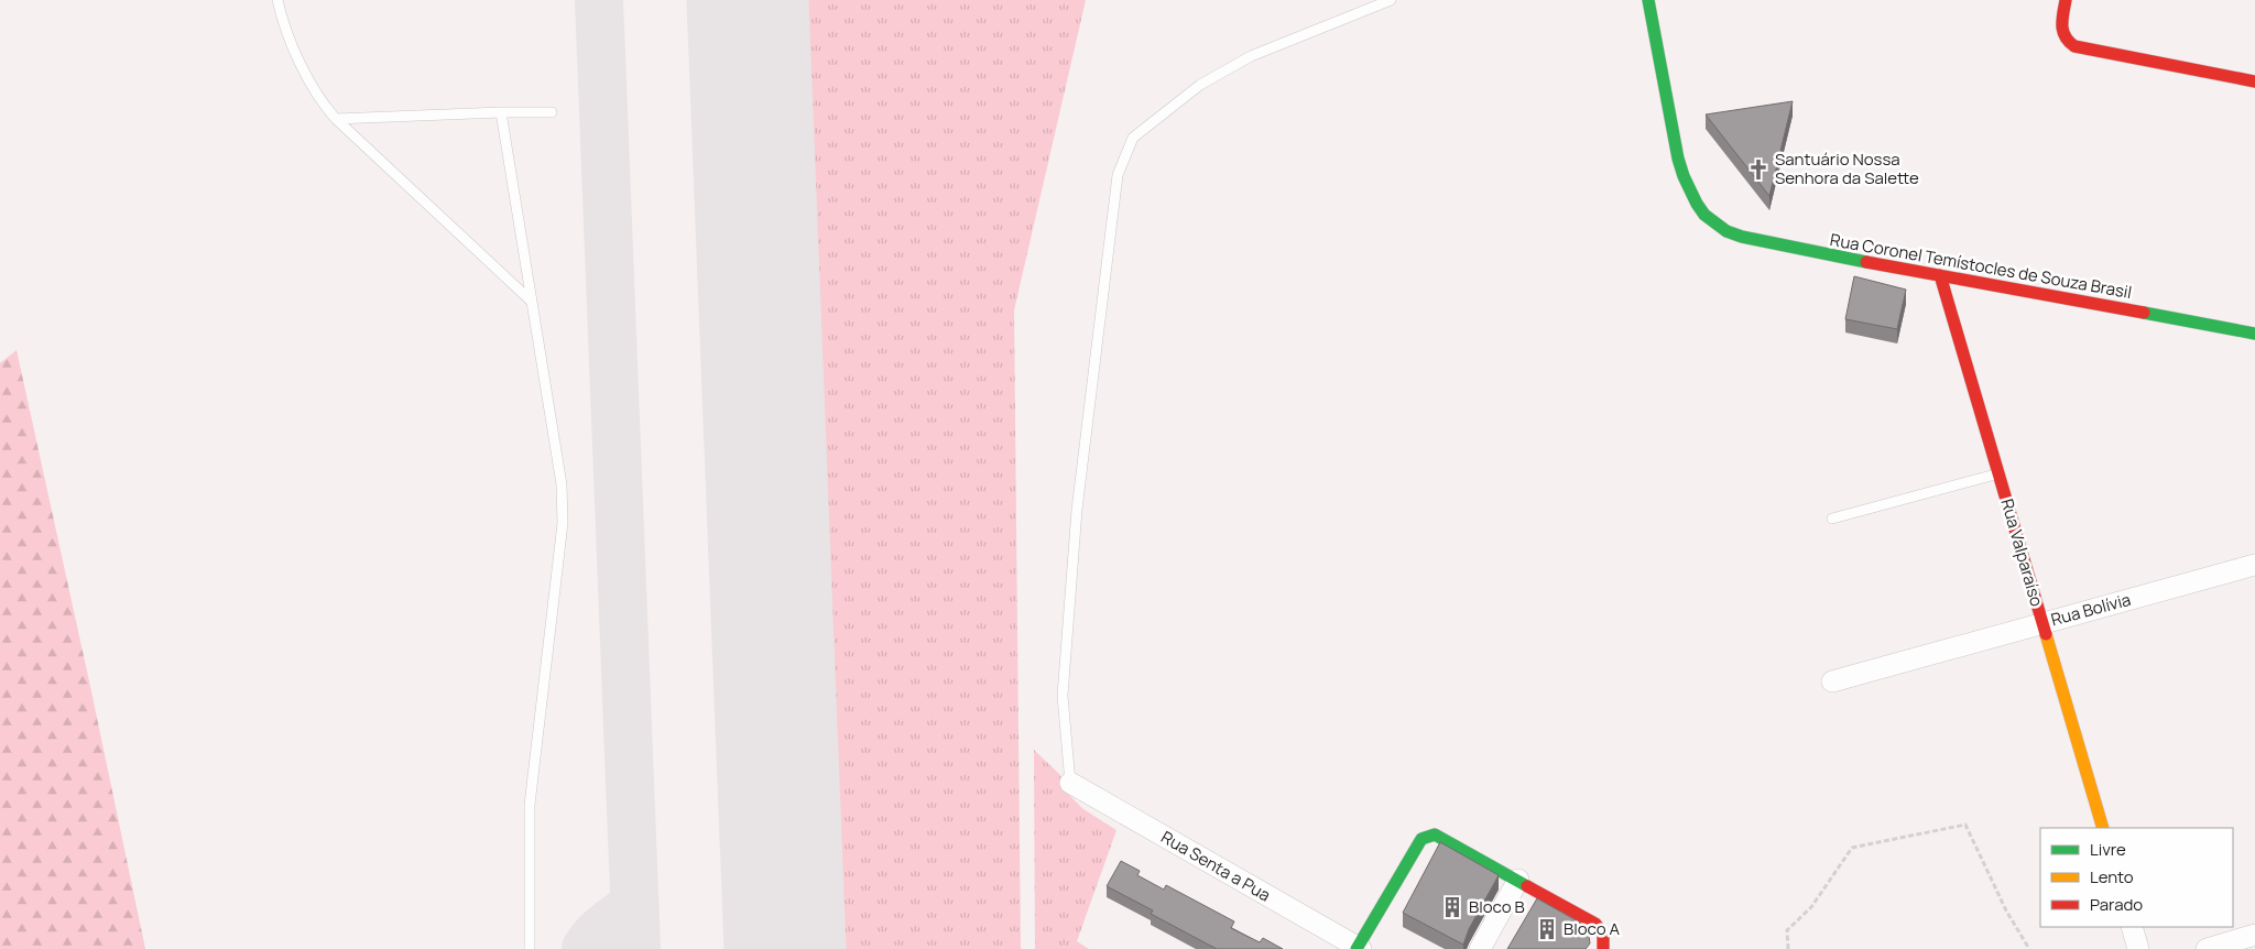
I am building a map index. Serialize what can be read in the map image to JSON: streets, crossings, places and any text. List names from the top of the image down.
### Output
{
  "streets": {
    "street": [
      "Rua Coronel Temístocles de Souza Brasil",
      "Rua Valparaíso",
      "Rua Bolívia",
      "Rua Senta a Pua"
    ]
  },
  "crossings": [
    ["Rua Coronel Temístocles de Souza Brasil", "Rua Valparaíso"],
    ["Rua Valparaíso", "Rua Bolívia"]
  ],
  "places": {
    "church": ["Santuário Nossa Senhora da Salette"],
    "building": ["Bloco B", "Bloco A"]
  },
  "legend": ["Livre", "Lento", "Parado"]
}
